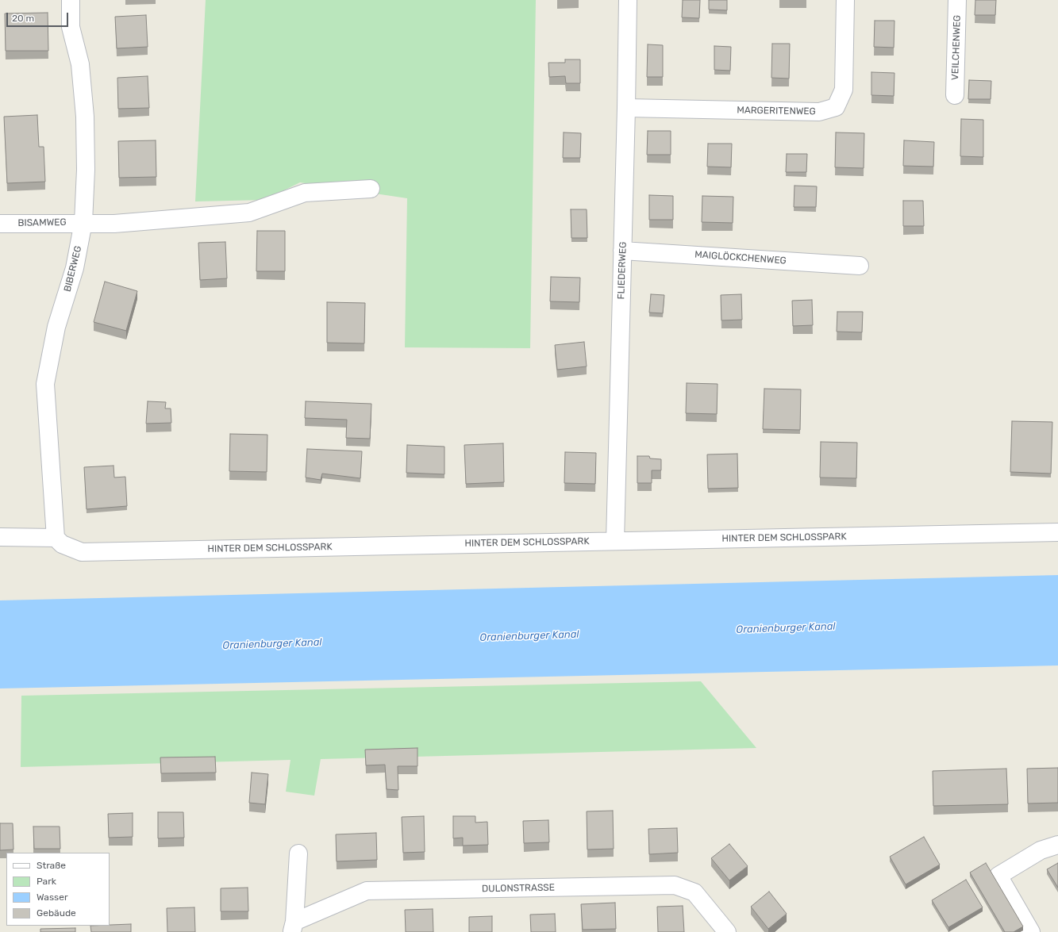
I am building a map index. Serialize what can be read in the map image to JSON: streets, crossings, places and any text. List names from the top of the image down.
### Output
{
  "streets": {
    "street": [
      "VEILCHENWEG",
      "MARGERITENWEG",
      "BISAMWEG",
      "MAIGLÖCKCHENWEG",
      "BIBERWEG",
      "FLIEDERWEG",
      "HINTER DEM SCHLOSSPARK",
      "DULONSTRASSE"
    ]
  },
  "crossings": [
    ["MARGERITENWEG", "FLIEDERWEG"],
    ["BISAMWEG", "BIBERWEG"],
    ["MAIGLÖCKCHENWEG", "FLIEDERWEG"],
    ["BIBERWEG", "HINTER DEM SCHLOSSPARK"],
    ["FLIEDERWEG", "HINTER DEM SCHLOSSPARK"]
  ],
  "water": ["Oranienburger Kanal"],
  "legend": [
    "Straße",
    "Park",
    "Wasser",
    "Gebäude"
  ],
  "scale_bar": "20 m"
}
